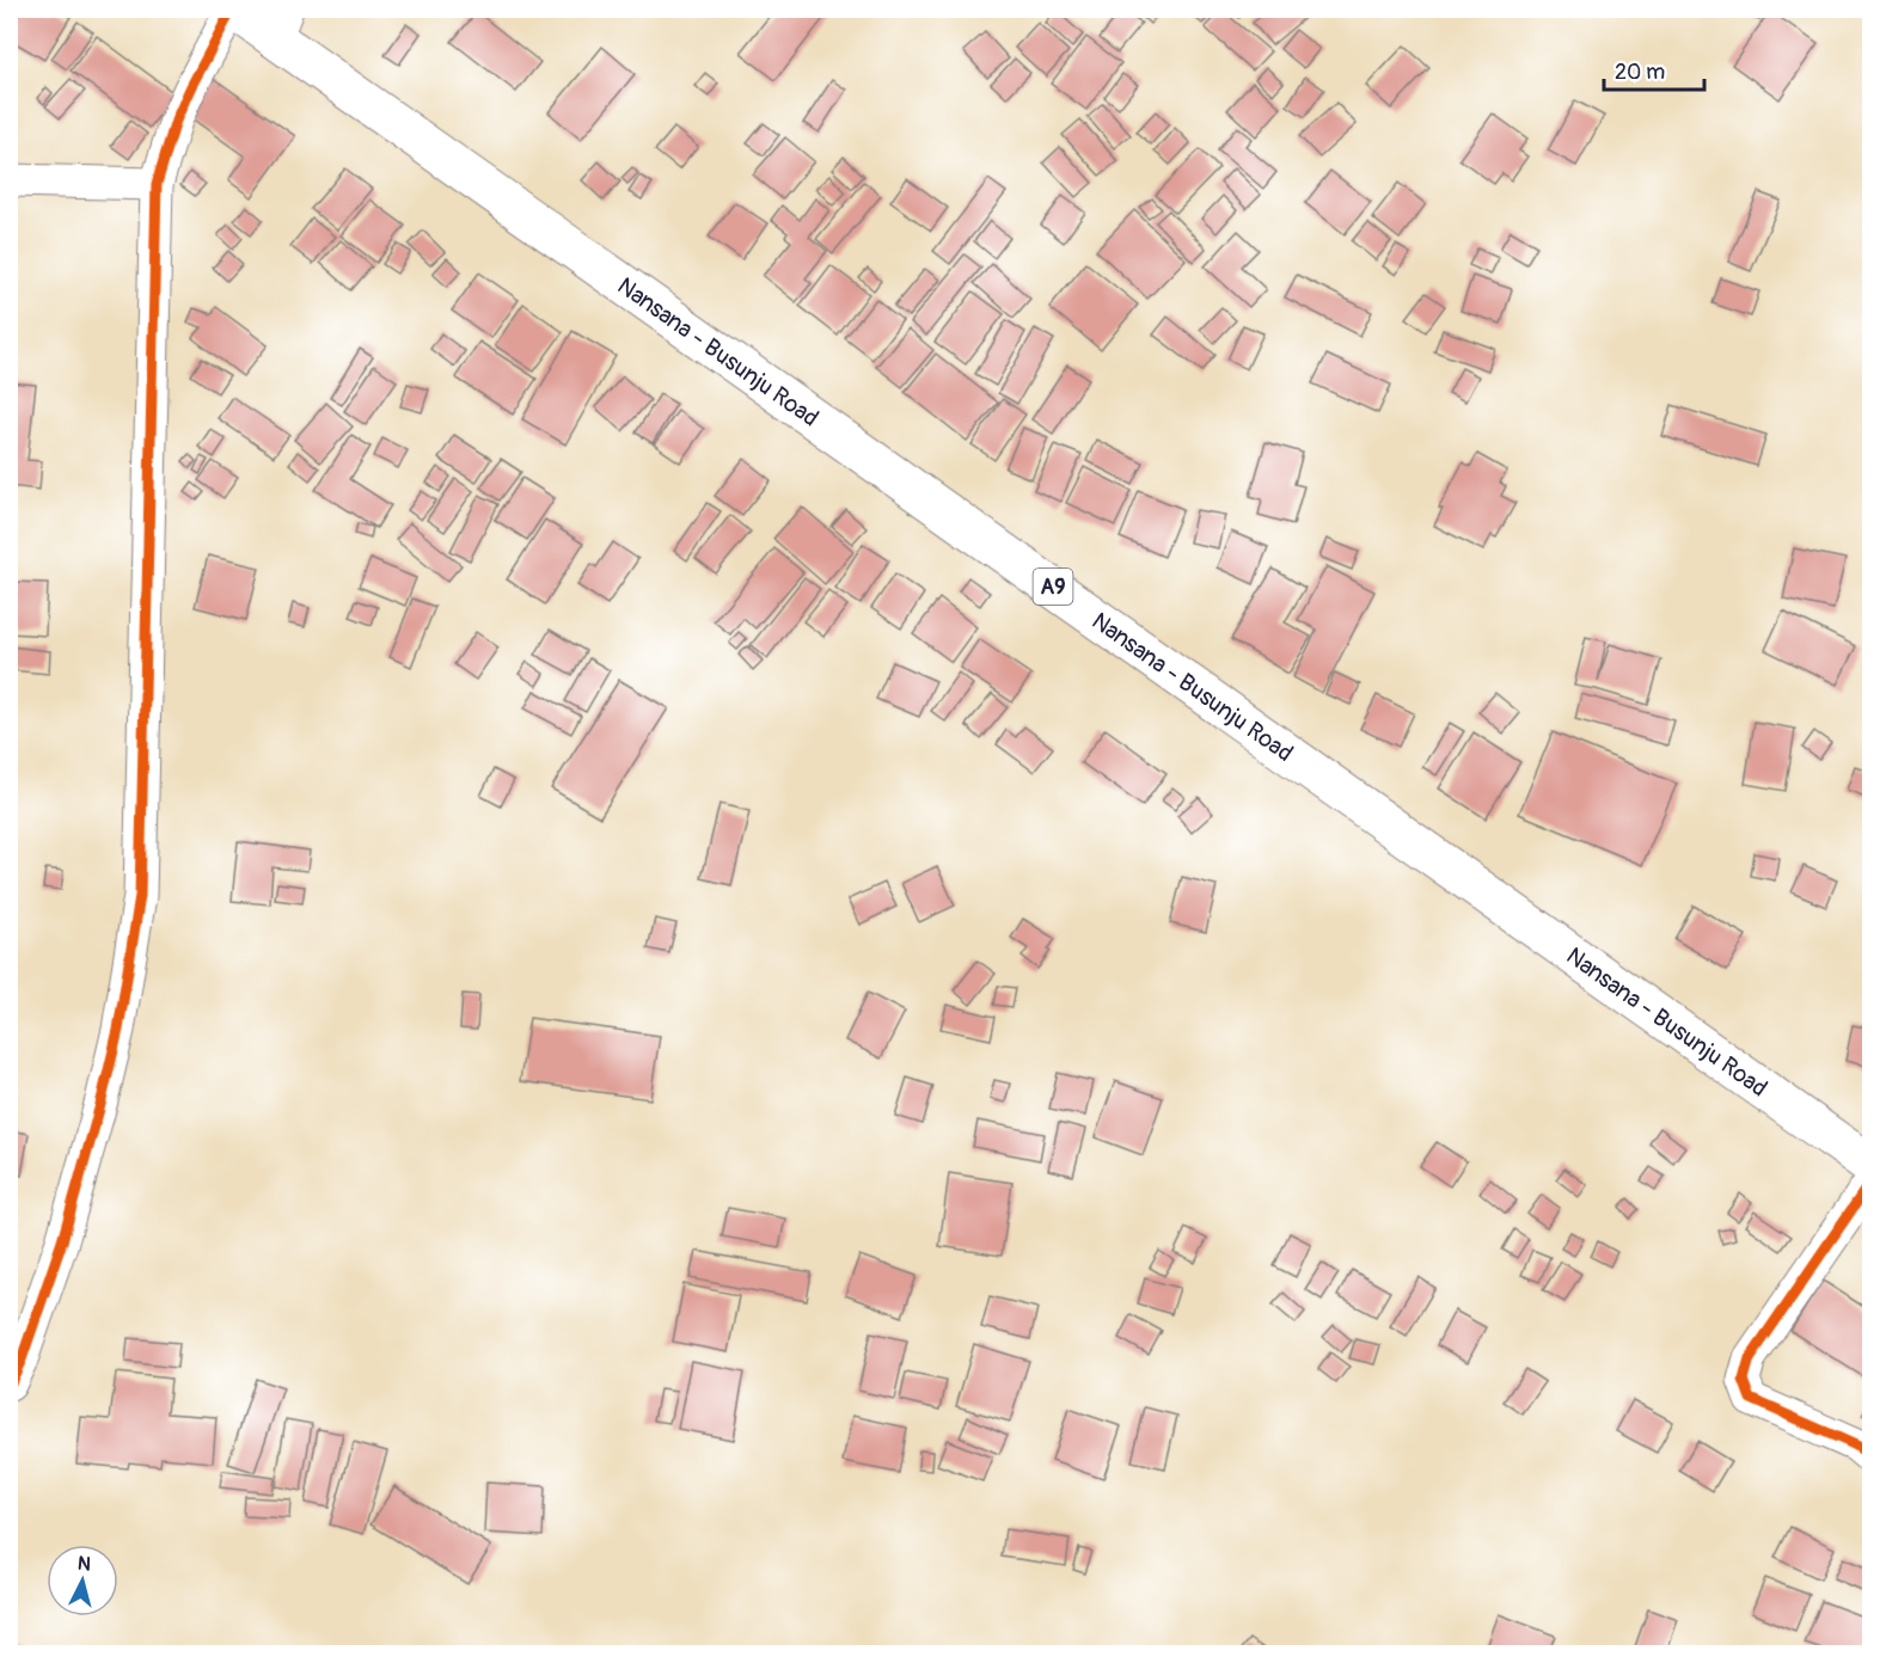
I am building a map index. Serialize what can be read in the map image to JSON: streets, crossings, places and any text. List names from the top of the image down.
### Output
{
  "streets": {
    "main road": ["Nansana - Busunju Road", "A9"]
  },
  "scale_bar": "20 m",
  "north": "top"
}
